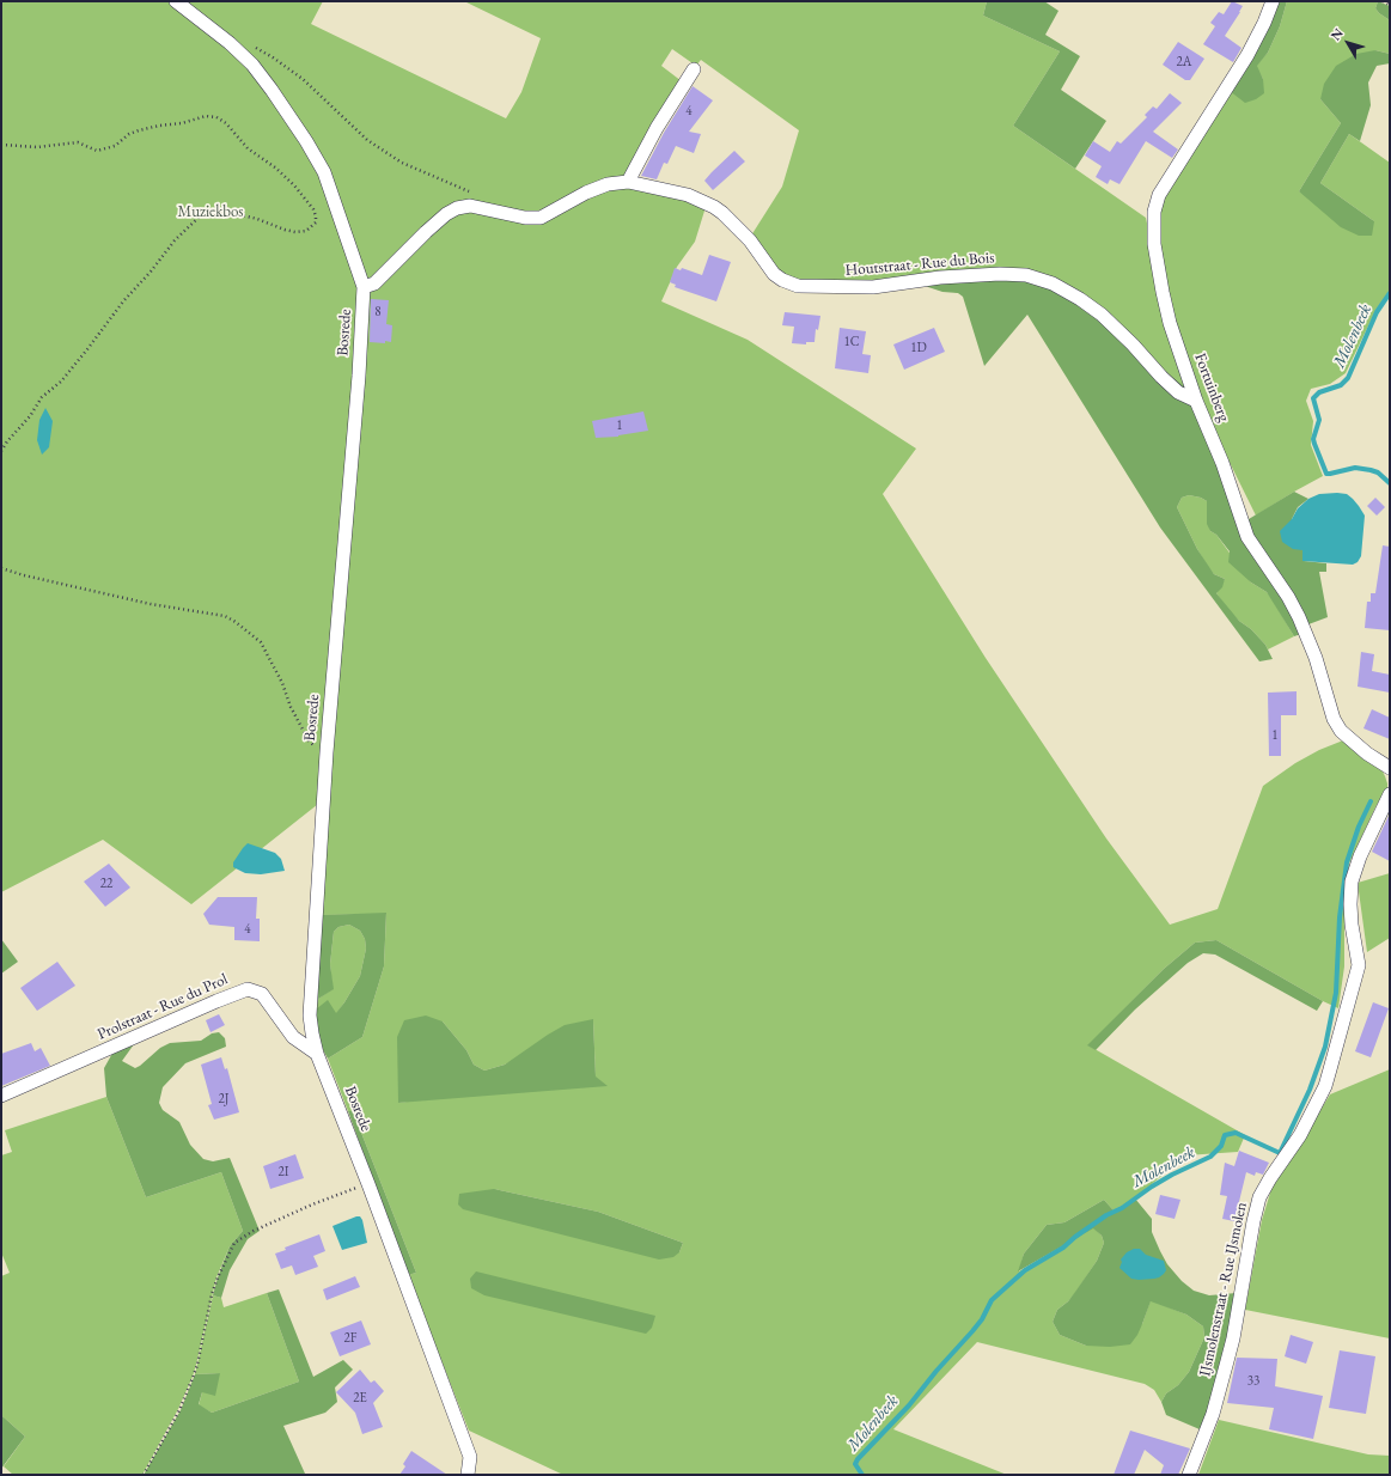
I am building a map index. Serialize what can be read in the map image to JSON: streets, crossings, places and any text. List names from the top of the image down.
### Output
{
  "streets": {
    "street": [
      "Houtstraat - Rue du Bois",
      "Bosrede",
      "Fortuinberg",
      "Prolstraat - Rue du Prol",
      "IJsmolenstraat - Rue IJsmolen"
    ]
  },
  "crossings": [
    ["Houtstraat - Rue du Bois", "Bosrede"],
    ["Houtstraat - Rue du Bois", "Fortuinberg"],
    ["Bosrede", "Prolstraat - Rue du Prol"]
  ],
  "water": ["Molenbeek"],
  "parks": ["Muziekbos"],
  "house_numbers": [
    "2A",
    "4",
    "8",
    "1C",
    "1D",
    "1",
    "1",
    "22",
    "4",
    "2J",
    "2I",
    "2F",
    "33",
    "2E"
  ],
  "north": "top left"
}
